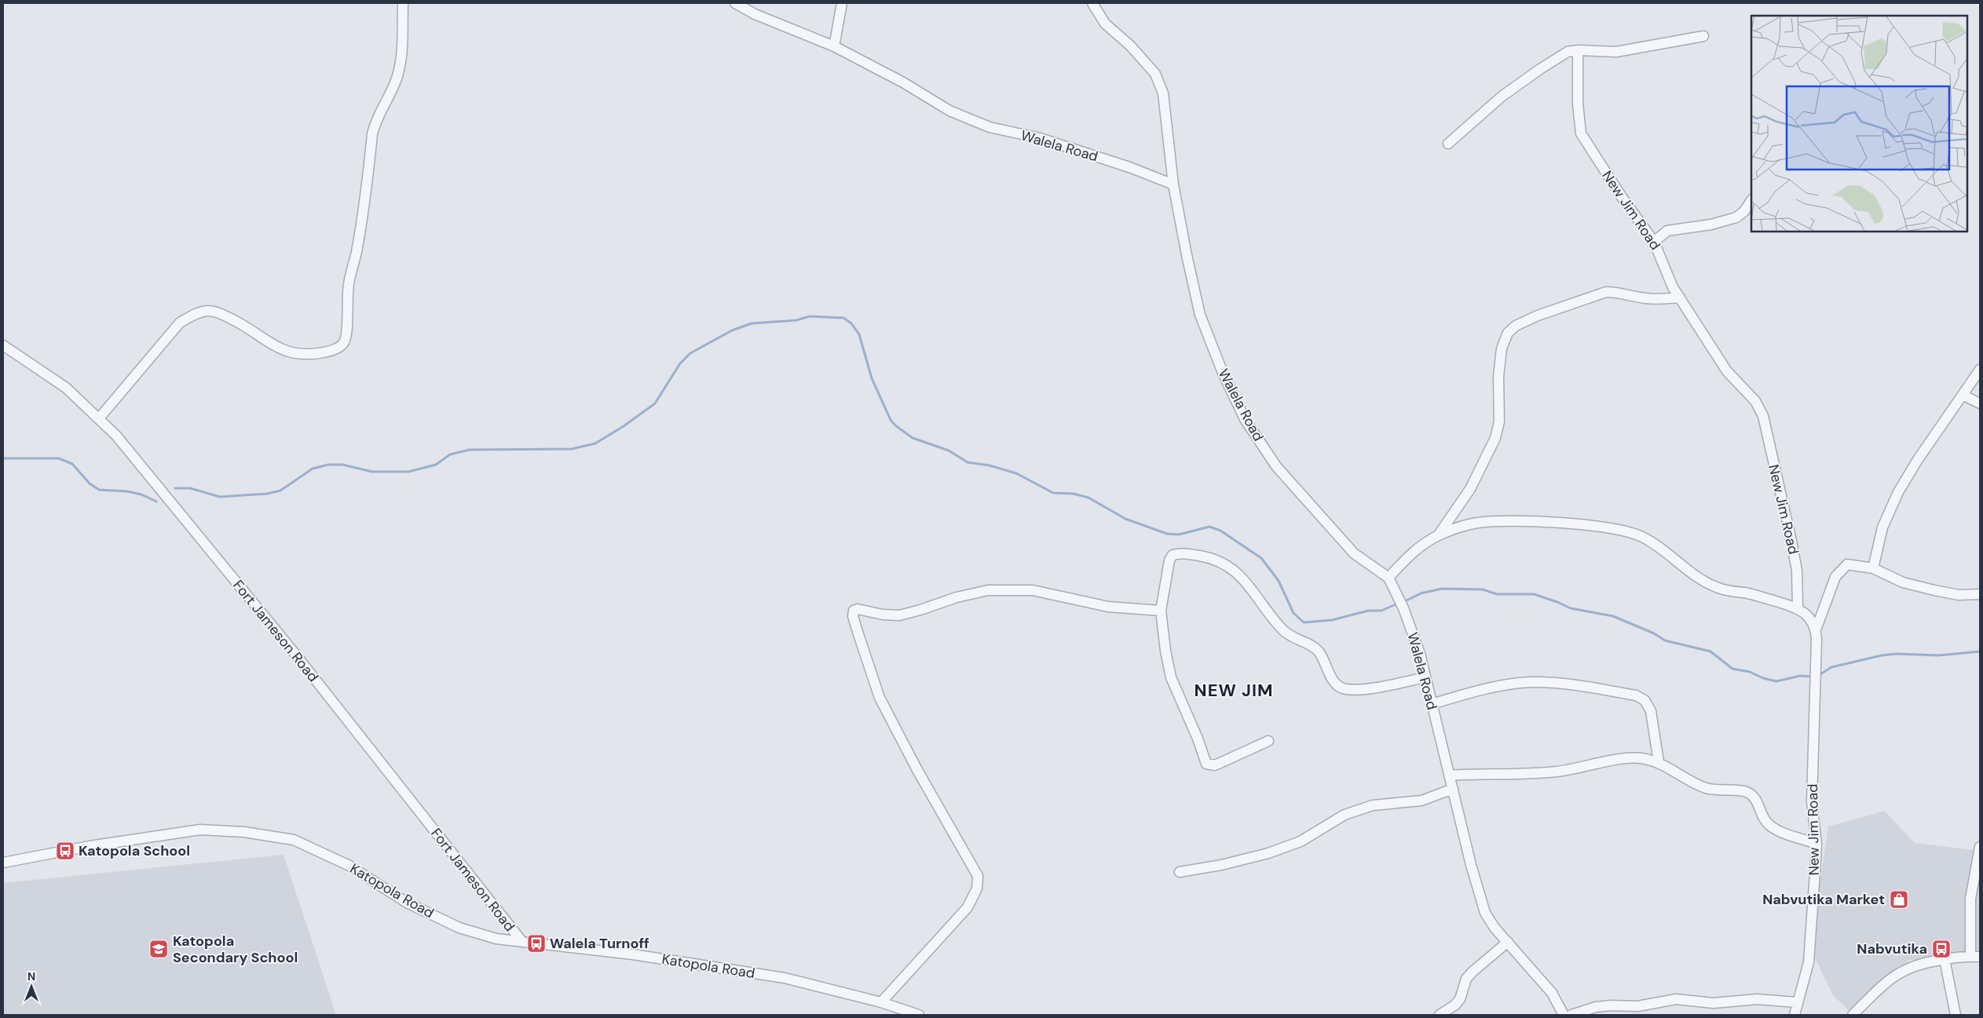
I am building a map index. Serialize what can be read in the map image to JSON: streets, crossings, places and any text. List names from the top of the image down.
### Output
{
  "streets": {
    "street": [
      "Walela Road",
      "New Jim Road",
      "Fort Jameson Road",
      "Katopola Road"
    ]
  },
  "crossings": [
    ["Fort Jameson Road", "Katopola Road"]
  ],
  "districts": ["NEW JIM"],
  "places": {
    "bus stop": ["Katopola School", "Walela Turnoff", "Nabvutika"],
    "shop": ["Nabvutika Market"],
    "school or university": ["Katopola Secondary School"]
  },
  "north": "top"
}
